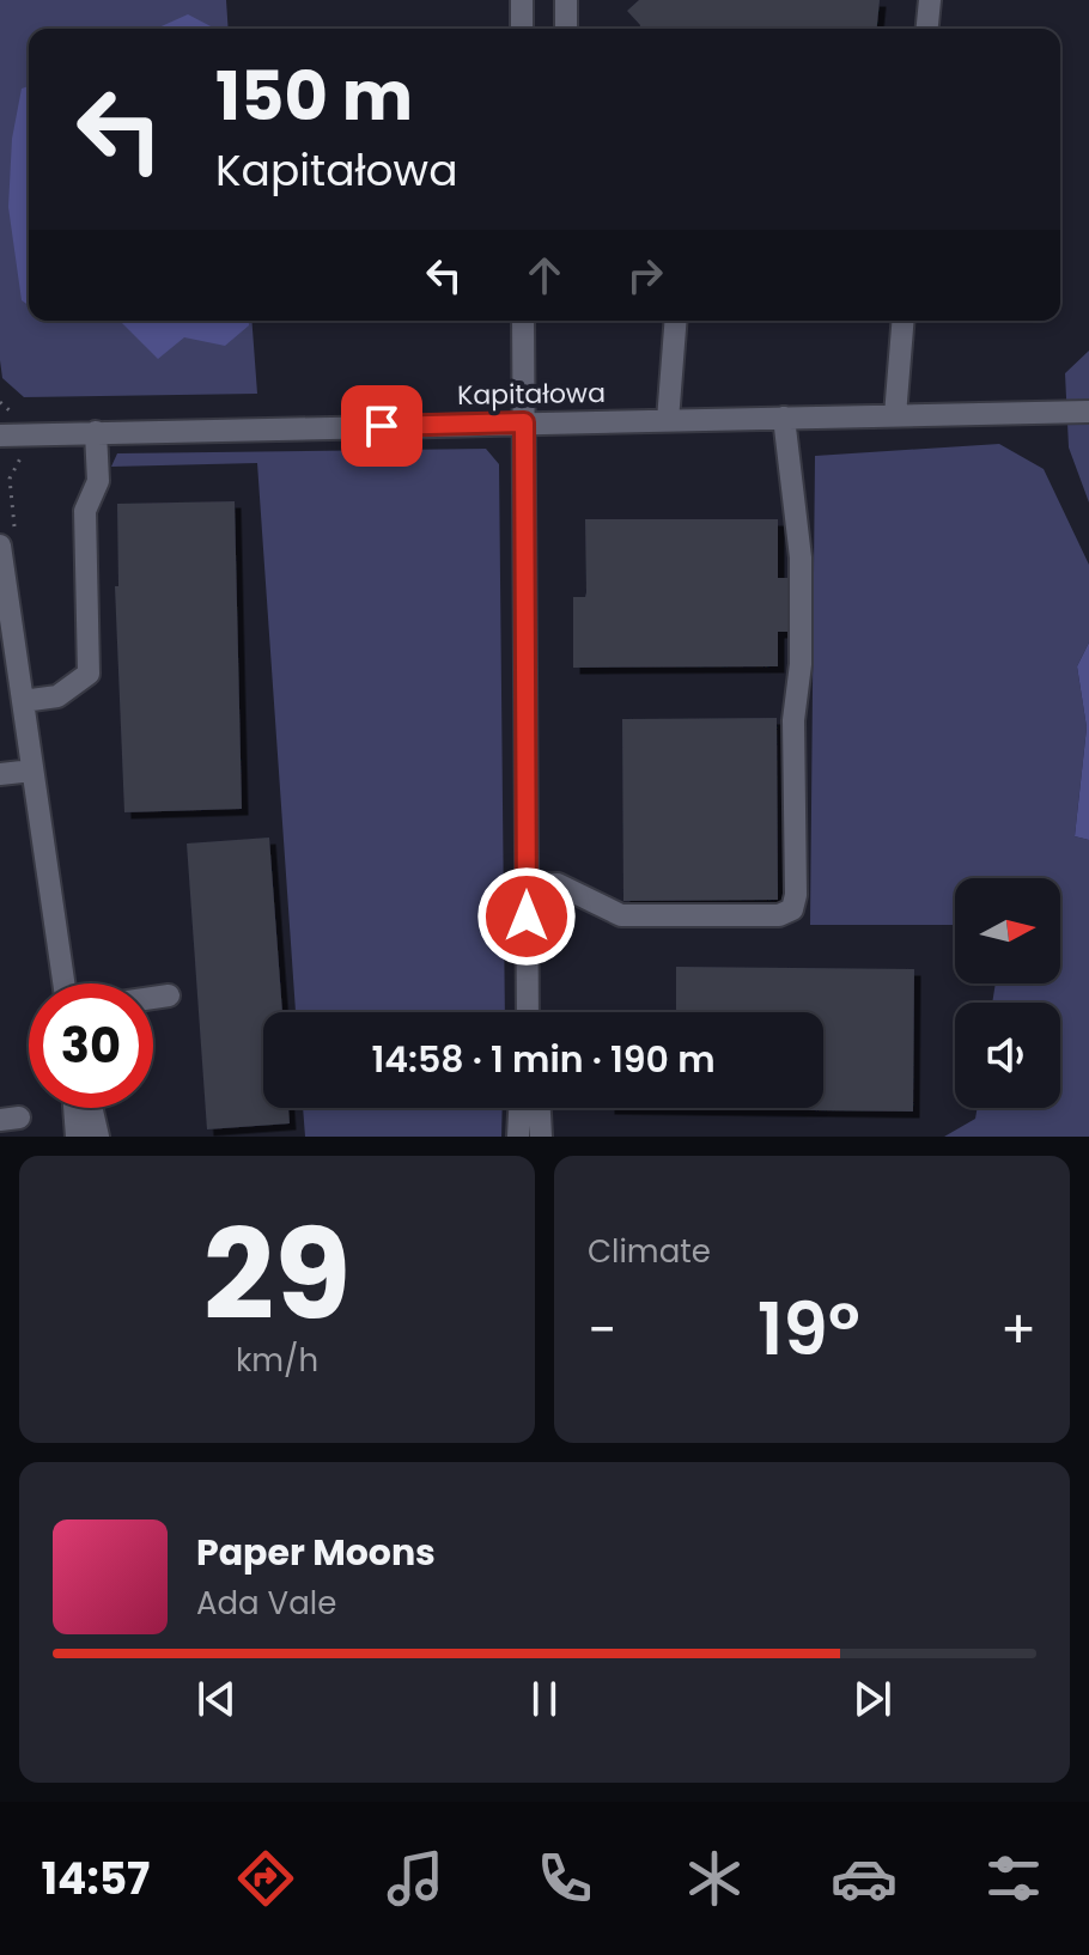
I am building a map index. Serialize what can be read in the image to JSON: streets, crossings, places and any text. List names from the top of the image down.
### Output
{
  "streets": {
    "street": ["Kapitałowa"]
  },
  "north": "right",
  "page": {
    "turn": ["150 m", "Kapitałowa"],
    "limit": "30",
    "trip": "14:58 · 1 min · 190 m",
    "tile": [
      ["29", "km/h"],
      "Climate"
    ],
    "heat": ["−", "19°", "+"],
    "song": ["Paper Moons", "Ada Vale"],
    "tabs": "14:57"
  }
}
